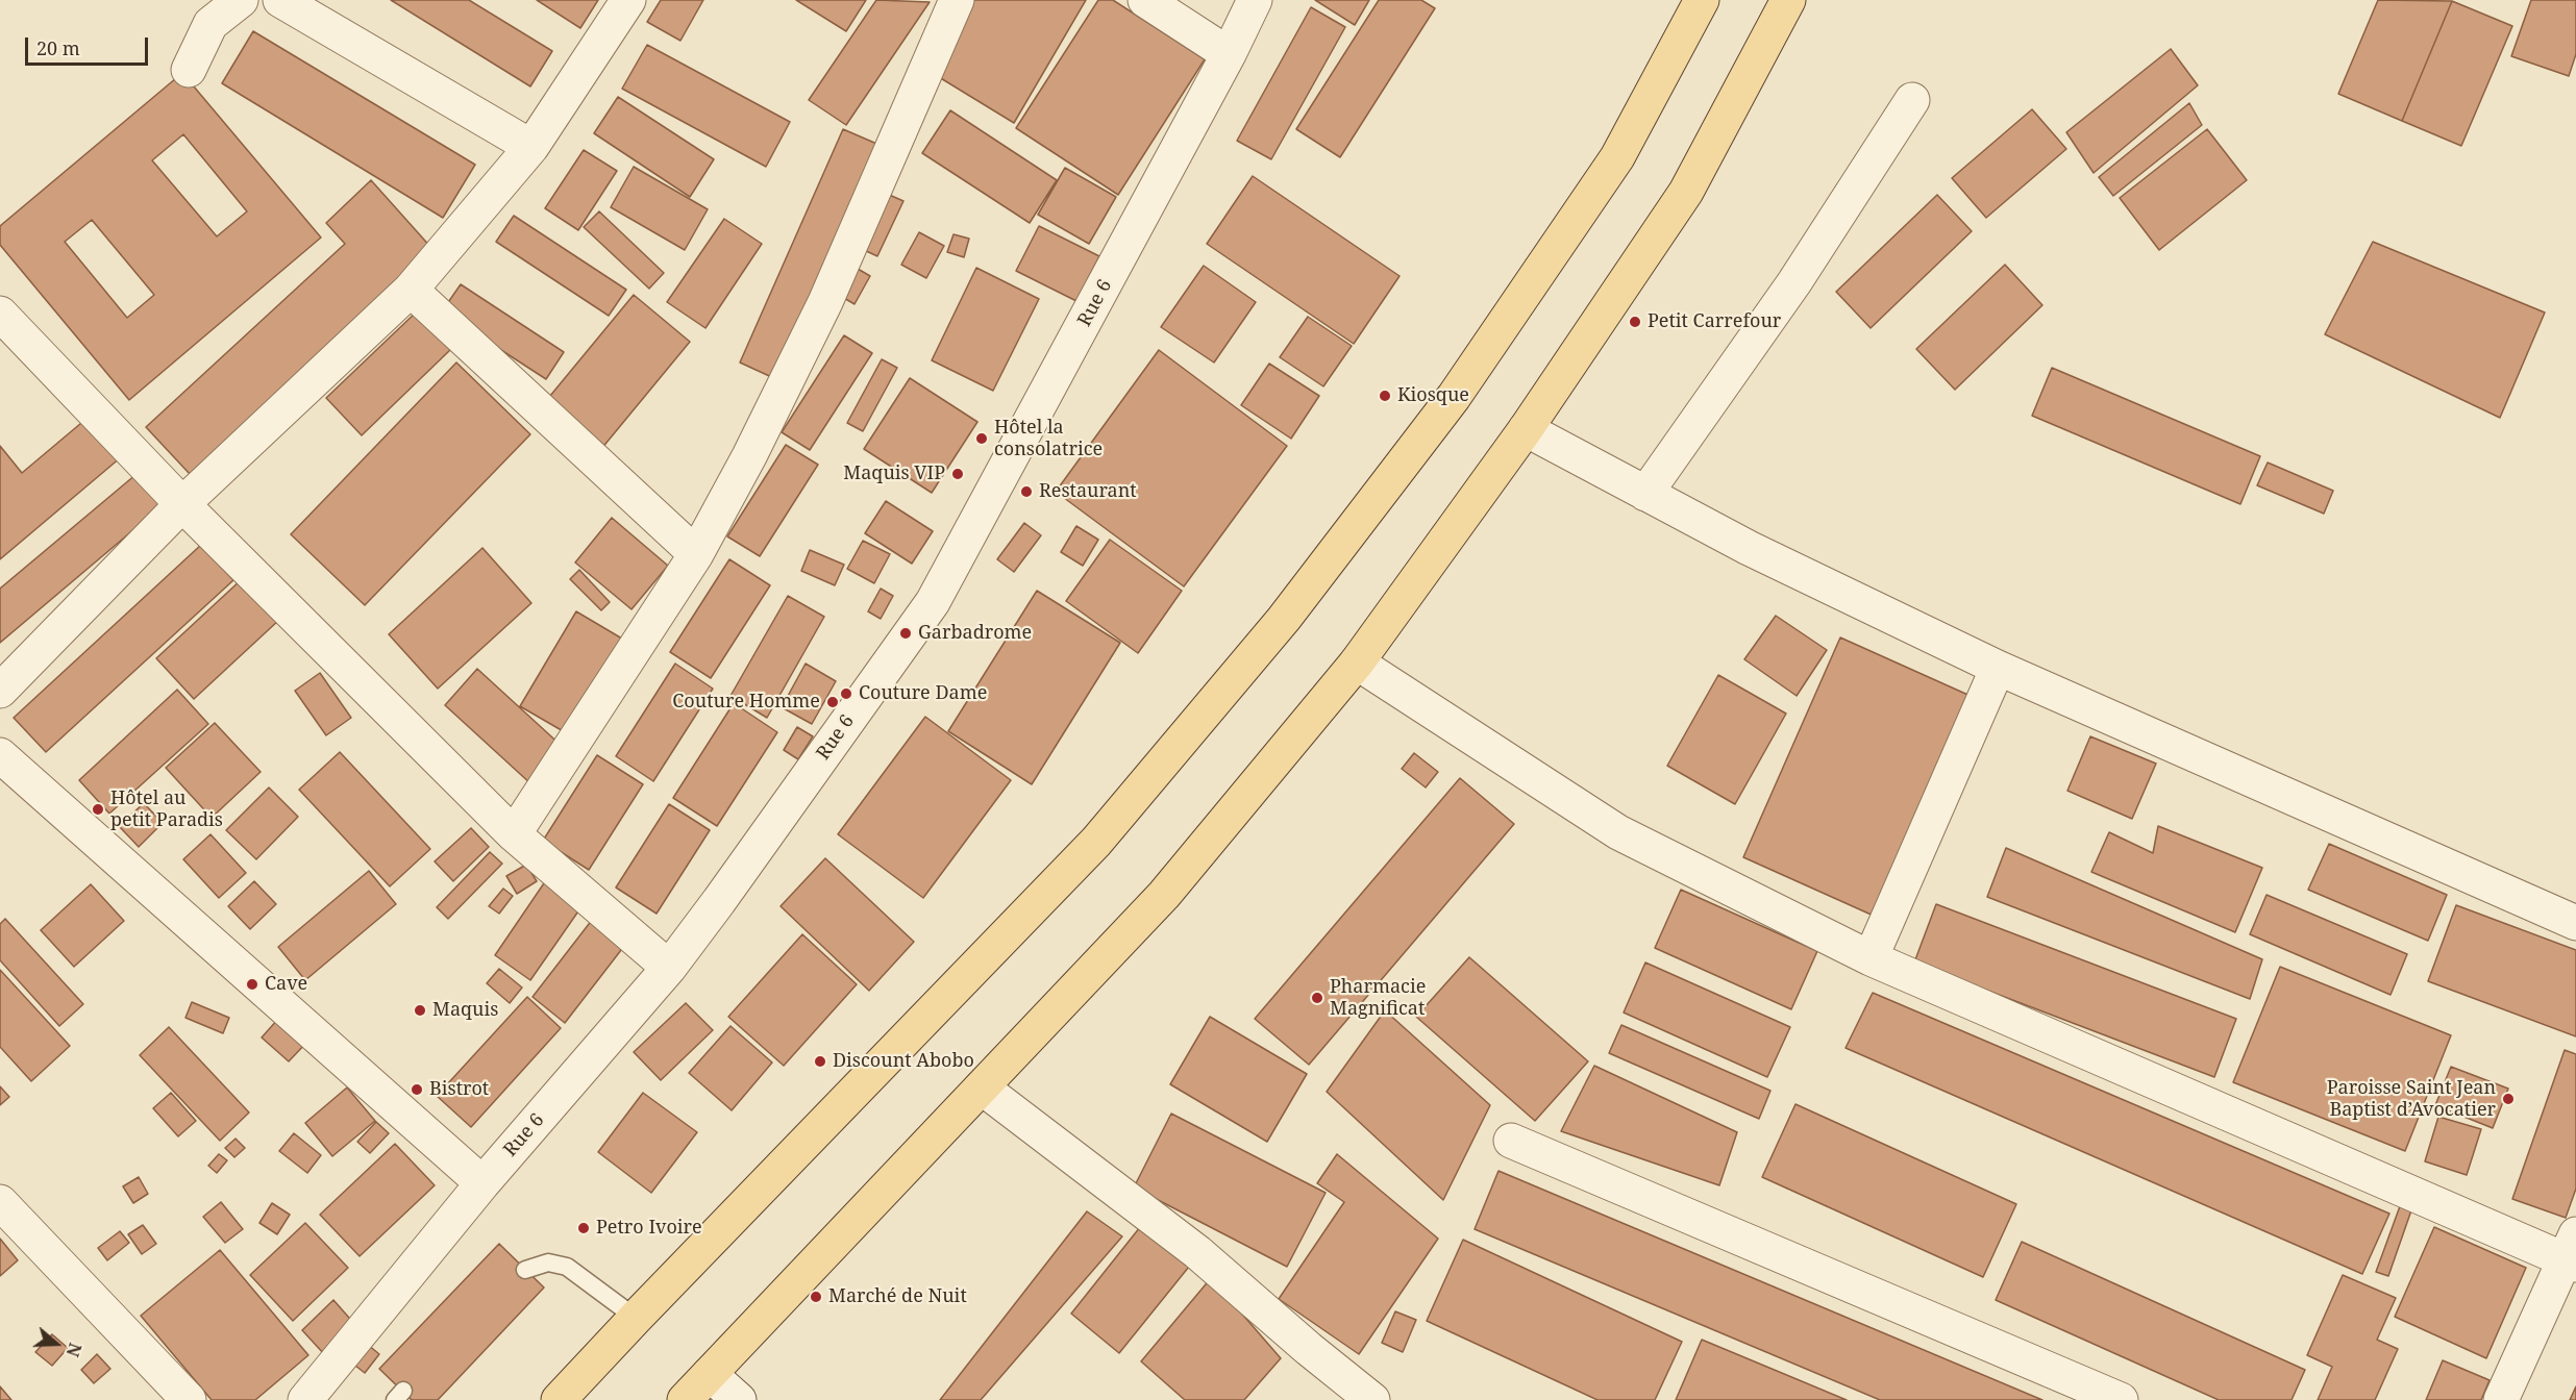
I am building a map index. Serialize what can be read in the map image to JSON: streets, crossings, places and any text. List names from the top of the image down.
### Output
{
  "streets": {
    "street": ["Rue 6"]
  },
  "places": [
    "Petit Carrefour",
    "Kiosque",
    "Hôtel la consolatrice",
    "Maquis VIP",
    "Restaurant",
    "Garbadrome",
    "Couture Dame",
    "Couture Homme",
    "Hôtel au petit Paradis",
    "Cave",
    "Pharmacie Magnificat",
    "Maquis",
    "Discount Abobo",
    "Bistrot",
    "Paroisse Saint Jean Baptist d’Avocatier",
    "Petro Ivoire",
    "Marché de Nuit"
  ],
  "scale_bar": "20 m",
  "north": "right"
}
